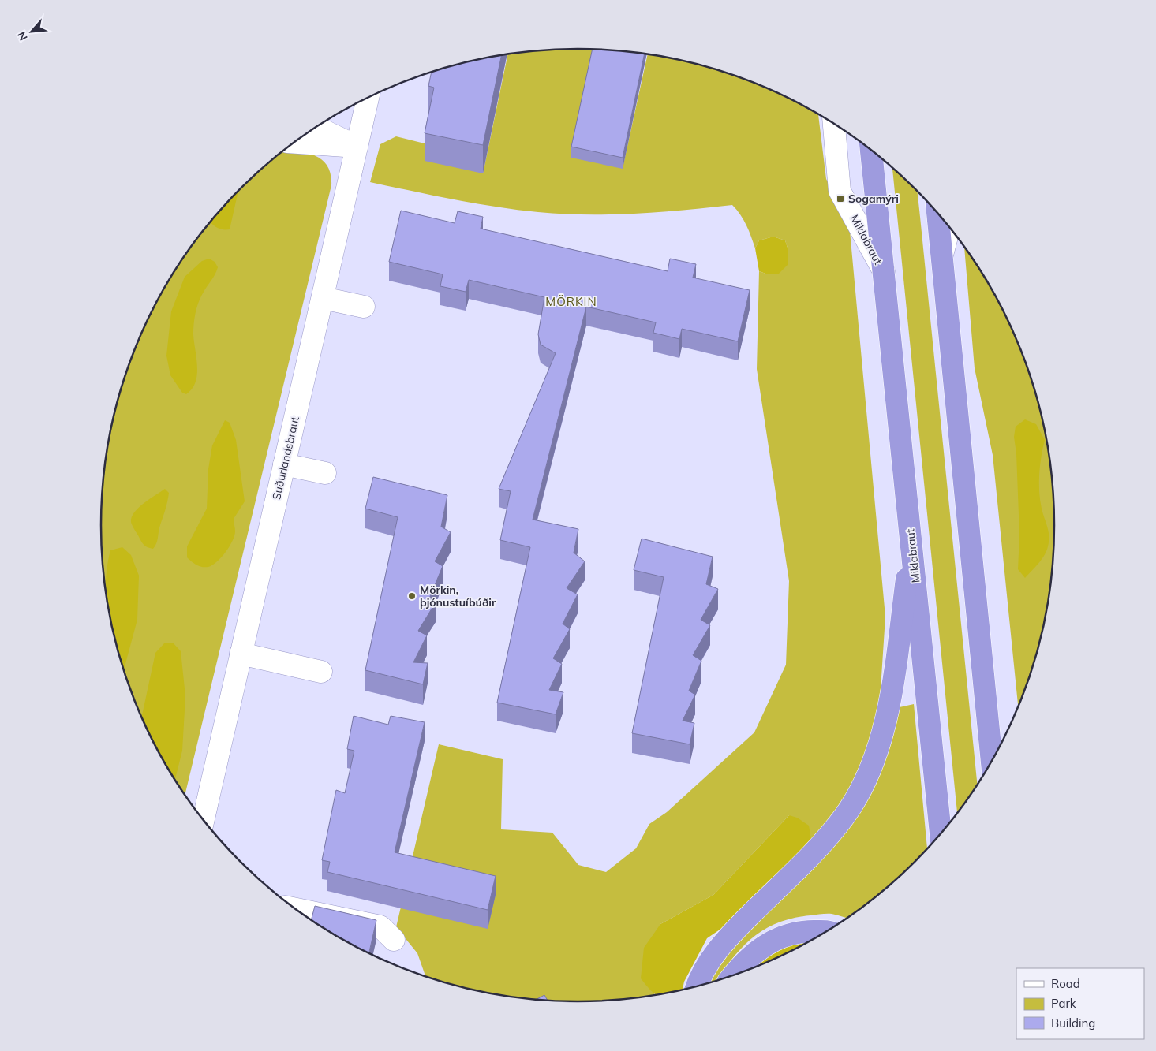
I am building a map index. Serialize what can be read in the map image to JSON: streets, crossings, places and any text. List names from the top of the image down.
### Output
{
  "streets": {
    "highway": ["Miklabraut"],
    "street": ["Suðurlandsbraut"]
  },
  "districts": ["MÖRKIN"],
  "places": {
    "transit": ["Sogamýri"],
    "other": ["Mörkin, þjónustuíbúðir"]
  },
  "legend": ["Road", "Park", "Building"],
  "north": "bottom left"
}
